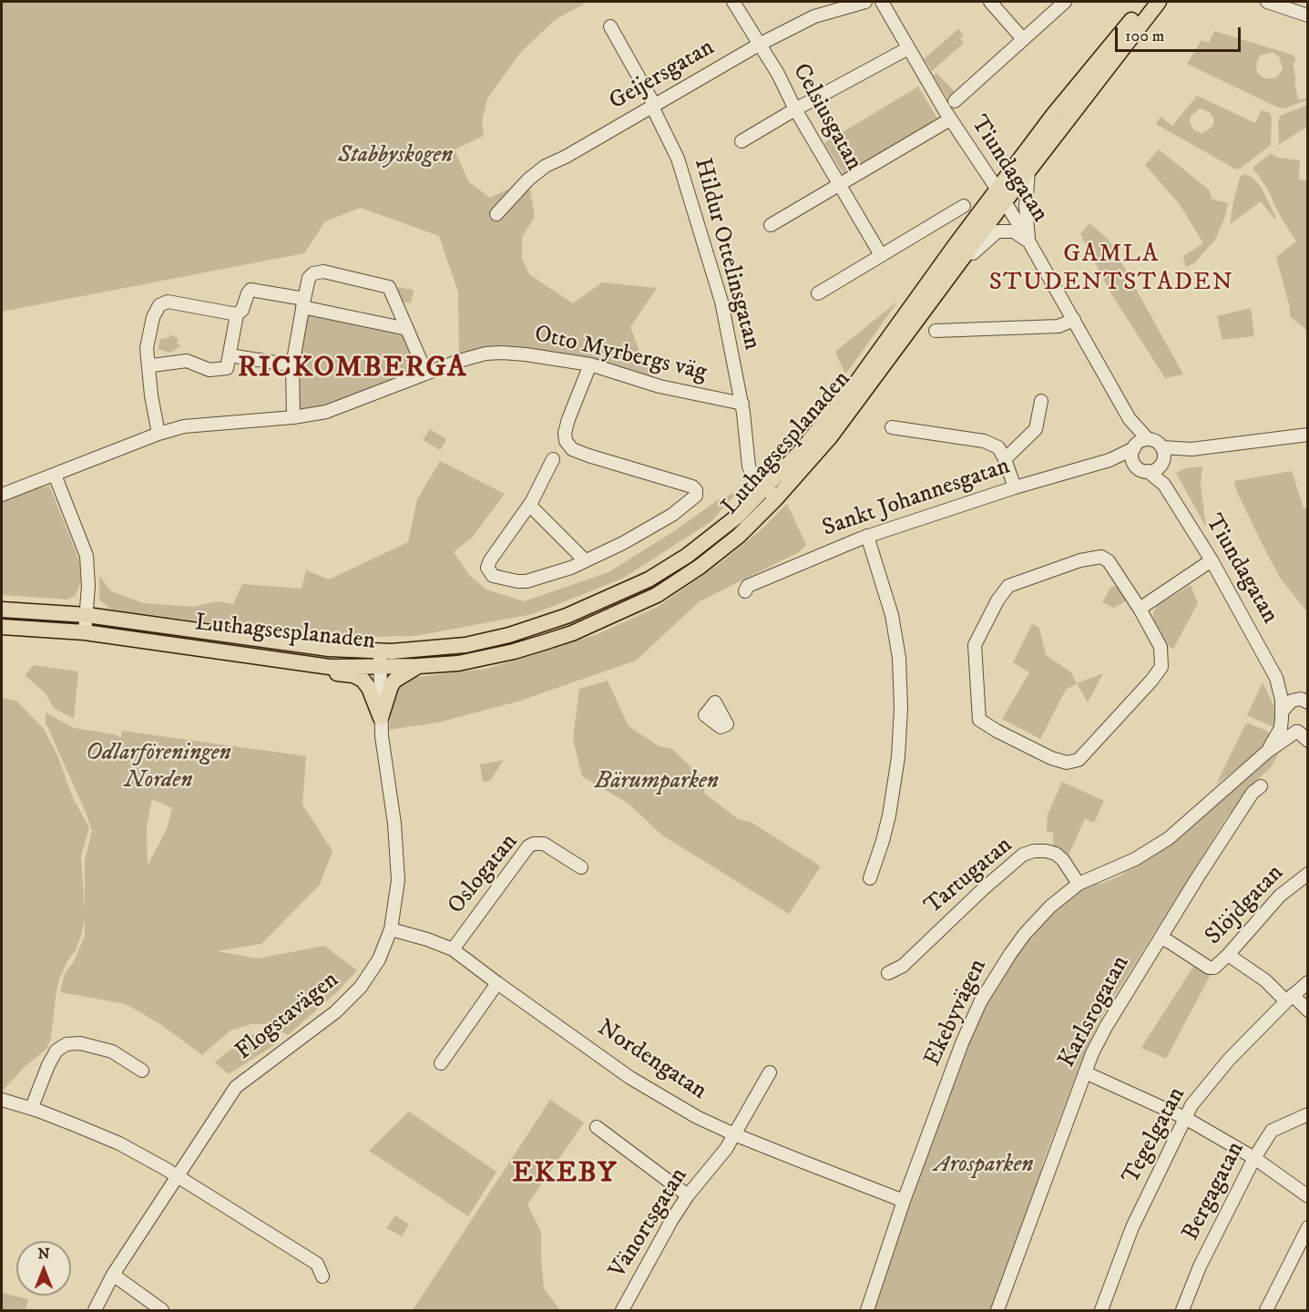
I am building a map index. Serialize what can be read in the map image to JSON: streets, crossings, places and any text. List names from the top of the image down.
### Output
{
  "streets": {
    "main road": ["Luthagsesplanaden"],
    "street": [
      "Geijersgatan",
      "Celsiusgatan",
      "Tiundagatan",
      "Hildur Ottelinsgatan",
      "Otto Myrbergs väg",
      "Sankt Johannesgatan",
      "Oslogatan",
      "Tartugatan",
      "Slöjdgatan",
      "Karlsrogatan",
      "Ekebyvägen",
      "Flogstavägen",
      "Nordengatan",
      "Tegelgatan",
      "Bergagatan",
      "Vänortsgatan"
    ]
  },
  "crossings": [
    ["Geijersgatan", "Celsiusgatan"],
    ["Geijersgatan", "Hildur Ottelinsgatan"],
    ["Tiundagatan", "Luthagsesplanaden"],
    ["Tiundagatan", "Sankt Johannesgatan"],
    ["Tiundagatan", "Ekebyvägen"],
    ["Hildur Ottelinsgatan", "Otto Myrbergs väg"],
    ["Hildur Ottelinsgatan", "Luthagsesplanaden"],
    ["Luthagsesplanaden", "Flogstavägen"],
    ["Oslogatan", "Nordengatan"],
    ["Tartugatan", "Ekebyvägen"],
    ["Slöjdgatan", "Karlsrogatan"],
    ["Ekebyvägen", "Nordengatan"],
    ["Flogstavägen", "Nordengatan"],
    ["Nordengatan", "Vänortsgatan"]
  ],
  "districts": ["GAMLA STUDENTSTADEN", "RICKOMBERGA", "EKEBY"],
  "parks": [
    "Stabbyskogen",
    "Odlarföreningen Norden",
    "Bärumparken",
    "Arosparken"
  ],
  "scale_bar": "100 m",
  "north": "top"
}
